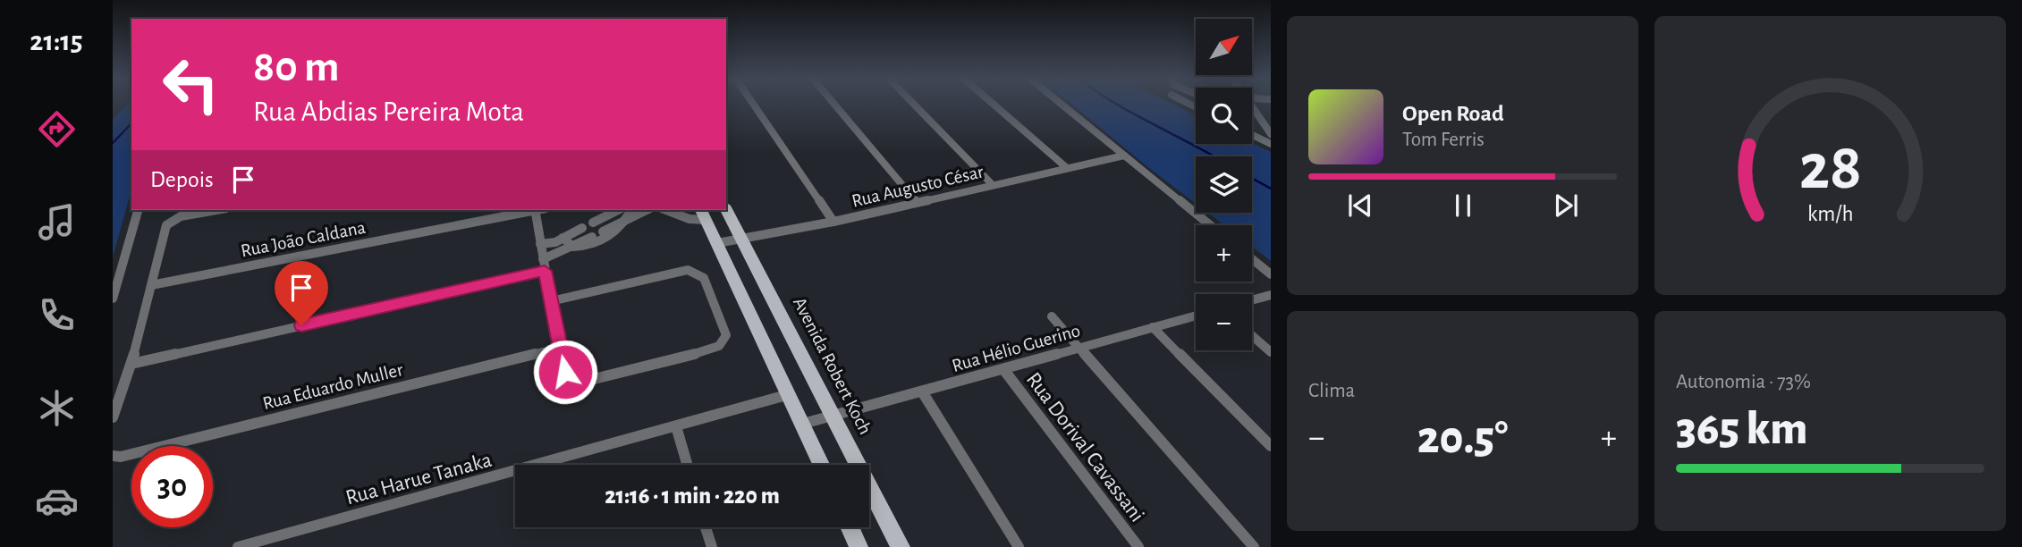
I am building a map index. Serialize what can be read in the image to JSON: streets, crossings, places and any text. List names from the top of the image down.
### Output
{
  "streets": {
    "main road": ["Avenida Robert Koch"],
    "street": [
      "Rua Augusto César",
      "Rua João Caldana",
      "Rua Hélio Guerino",
      "Rua Eduardo Muller",
      "Rua Dorival Cavassani",
      "Rua Harue Tanaka"
    ]
  },
  "crossings": [
    ["Rua Augusto César", "Avenida Robert Koch"],
    ["Rua Hélio Guerino", "Avenida Robert Koch"],
    ["Rua Hélio Guerino", "Rua Dorival Cavassani"]
  ],
  "north": "top right",
  "page": {
    "tabs": "21:15",
    "map_buttons": ["+", "−"],
    "turn": ["80 m", "Rua Abdias Pereira Mota"],
    "song": ["Open Road", "Tom Ferris"],
    "then": "Depois",
    "tile": [
      "Clima",
      ["Autonomia · 73%", "365 km"]
    ],
    "heat": ["−", "20.5°", "+"],
    "limit": "30",
    "trip": "21:16 · 1 min · 220 m",
    "gauge": ["28", "km/h"]
  }
}
